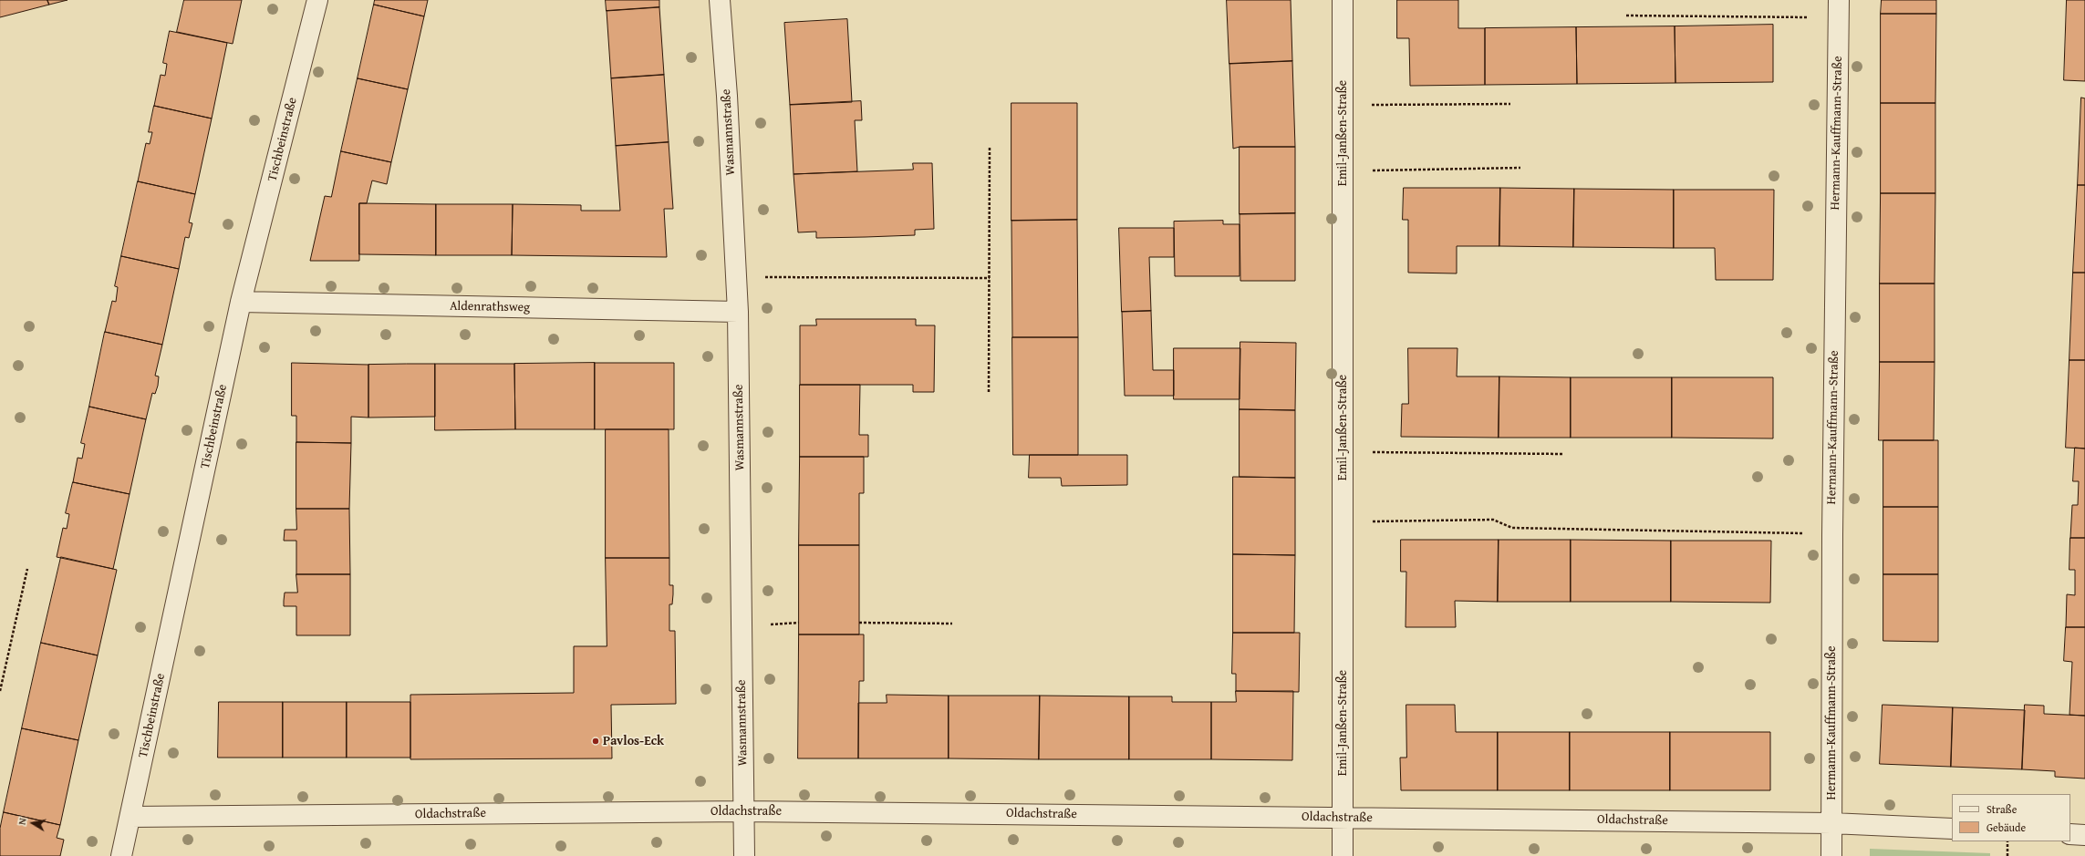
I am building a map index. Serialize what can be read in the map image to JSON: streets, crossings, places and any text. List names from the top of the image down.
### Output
{
  "streets": {
    "street": [
      "Wasmannstraße",
      "Emil-Janßen-Straße",
      "Hermann-Kauffmann-Straße",
      "Tischbeinstraße",
      "Aldenrathsweg",
      "Oldachstraße"
    ]
  },
  "crossings": [
    ["Wasmannstraße", "Aldenrathsweg"],
    ["Wasmannstraße", "Oldachstraße"],
    ["Emil-Janßen-Straße", "Oldachstraße"],
    ["Hermann-Kauffmann-Straße", "Oldachstraße"],
    ["Tischbeinstraße", "Aldenrathsweg"],
    ["Tischbeinstraße", "Oldachstraße"]
  ],
  "places": ["Pavlos-Eck"],
  "legend": ["Straße", "Gebäude"],
  "north": "left"
}
